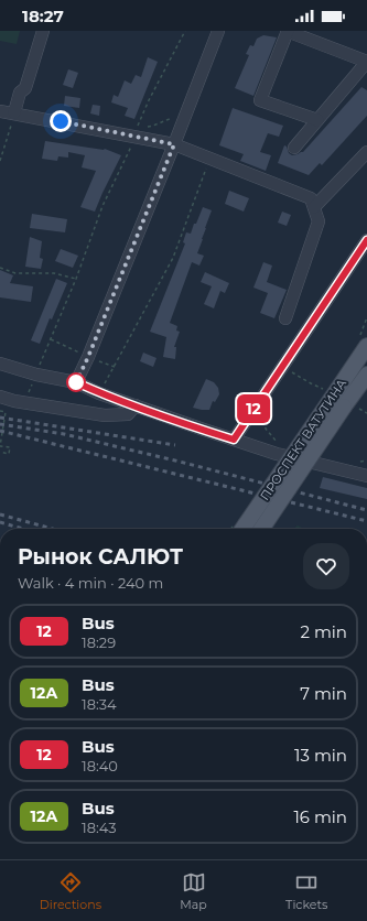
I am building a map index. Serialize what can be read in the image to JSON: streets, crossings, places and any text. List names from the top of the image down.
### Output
{
  "streets": {
    "main road": ["ПРОСПЕКТ ВАТУТИНА"]
  },
  "lines": ["bus line 12"],
  "page": {
    "status": "18:27",
    "on_map": "12",
    "heading": ["Рынок САЛЮТ", "Walk · 4 min · 240 m"],
    "list": [
      {
        "mark": "12",
        "name": "Bus",
        "note": "18:29",
        "value": "2 min"
      },
      {
        "mark": "12А",
        "name": "Bus",
        "note": "18:34",
        "value": "7 min"
      },
      {
        "mark": "12",
        "name": "Bus",
        "note": "18:40",
        "value": "13 min"
      },
      {
        "mark": "12А",
        "name": "Bus",
        "note": "18:43",
        "value": "16 min"
      }
    ],
    "tabs": ["Directions", "Map", "Tickets"]
  }
}
